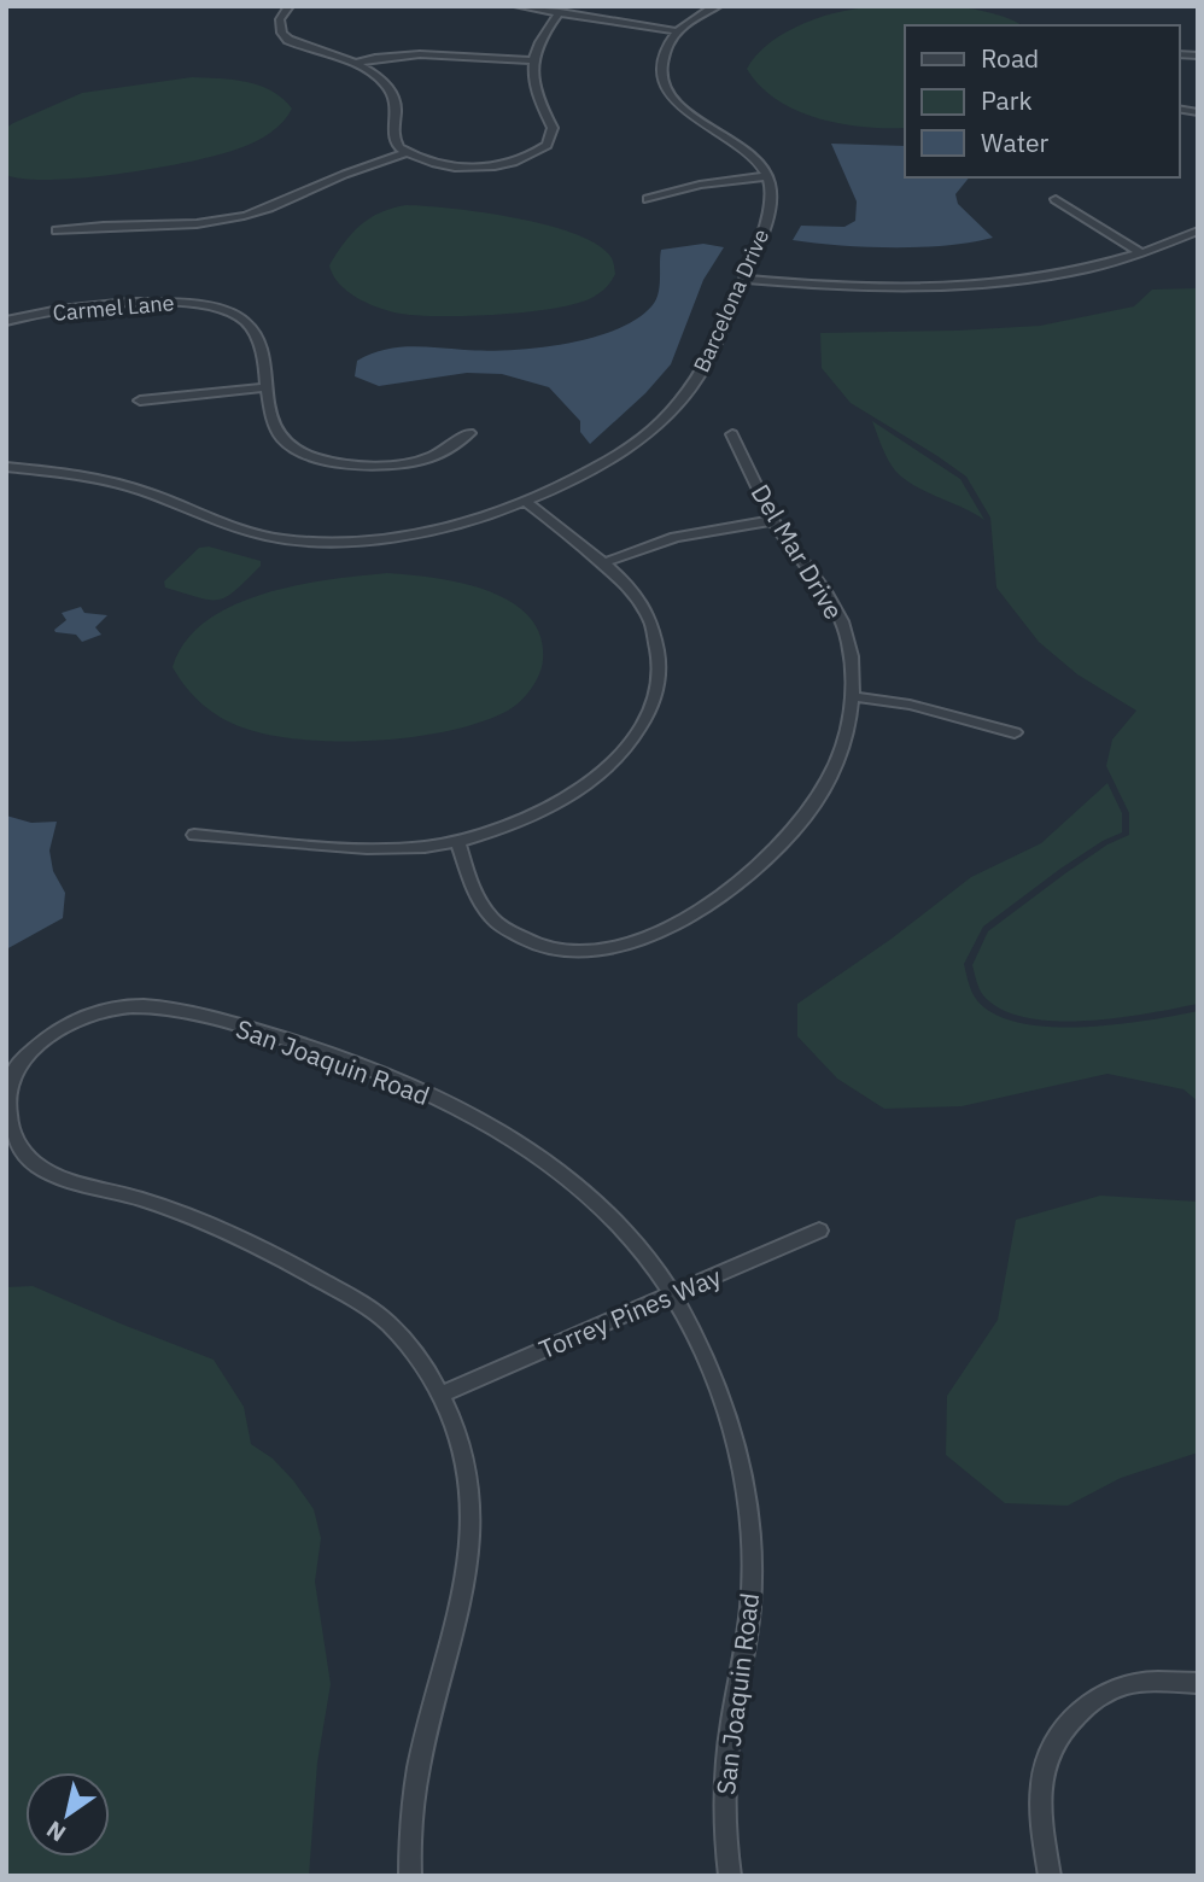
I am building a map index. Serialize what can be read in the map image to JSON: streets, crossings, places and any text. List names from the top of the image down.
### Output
{
  "streets": {
    "street": [
      "Barcelona Drive",
      "Carmel Lane",
      "Del Mar Drive",
      "San Joaquin Road",
      "Torrey Pines Way"
    ]
  },
  "crossings": [
    ["San Joaquin Road", "Torrey Pines Way"]
  ],
  "legend": ["Road", "Park", "Water"],
  "north": "bottom left"
}
